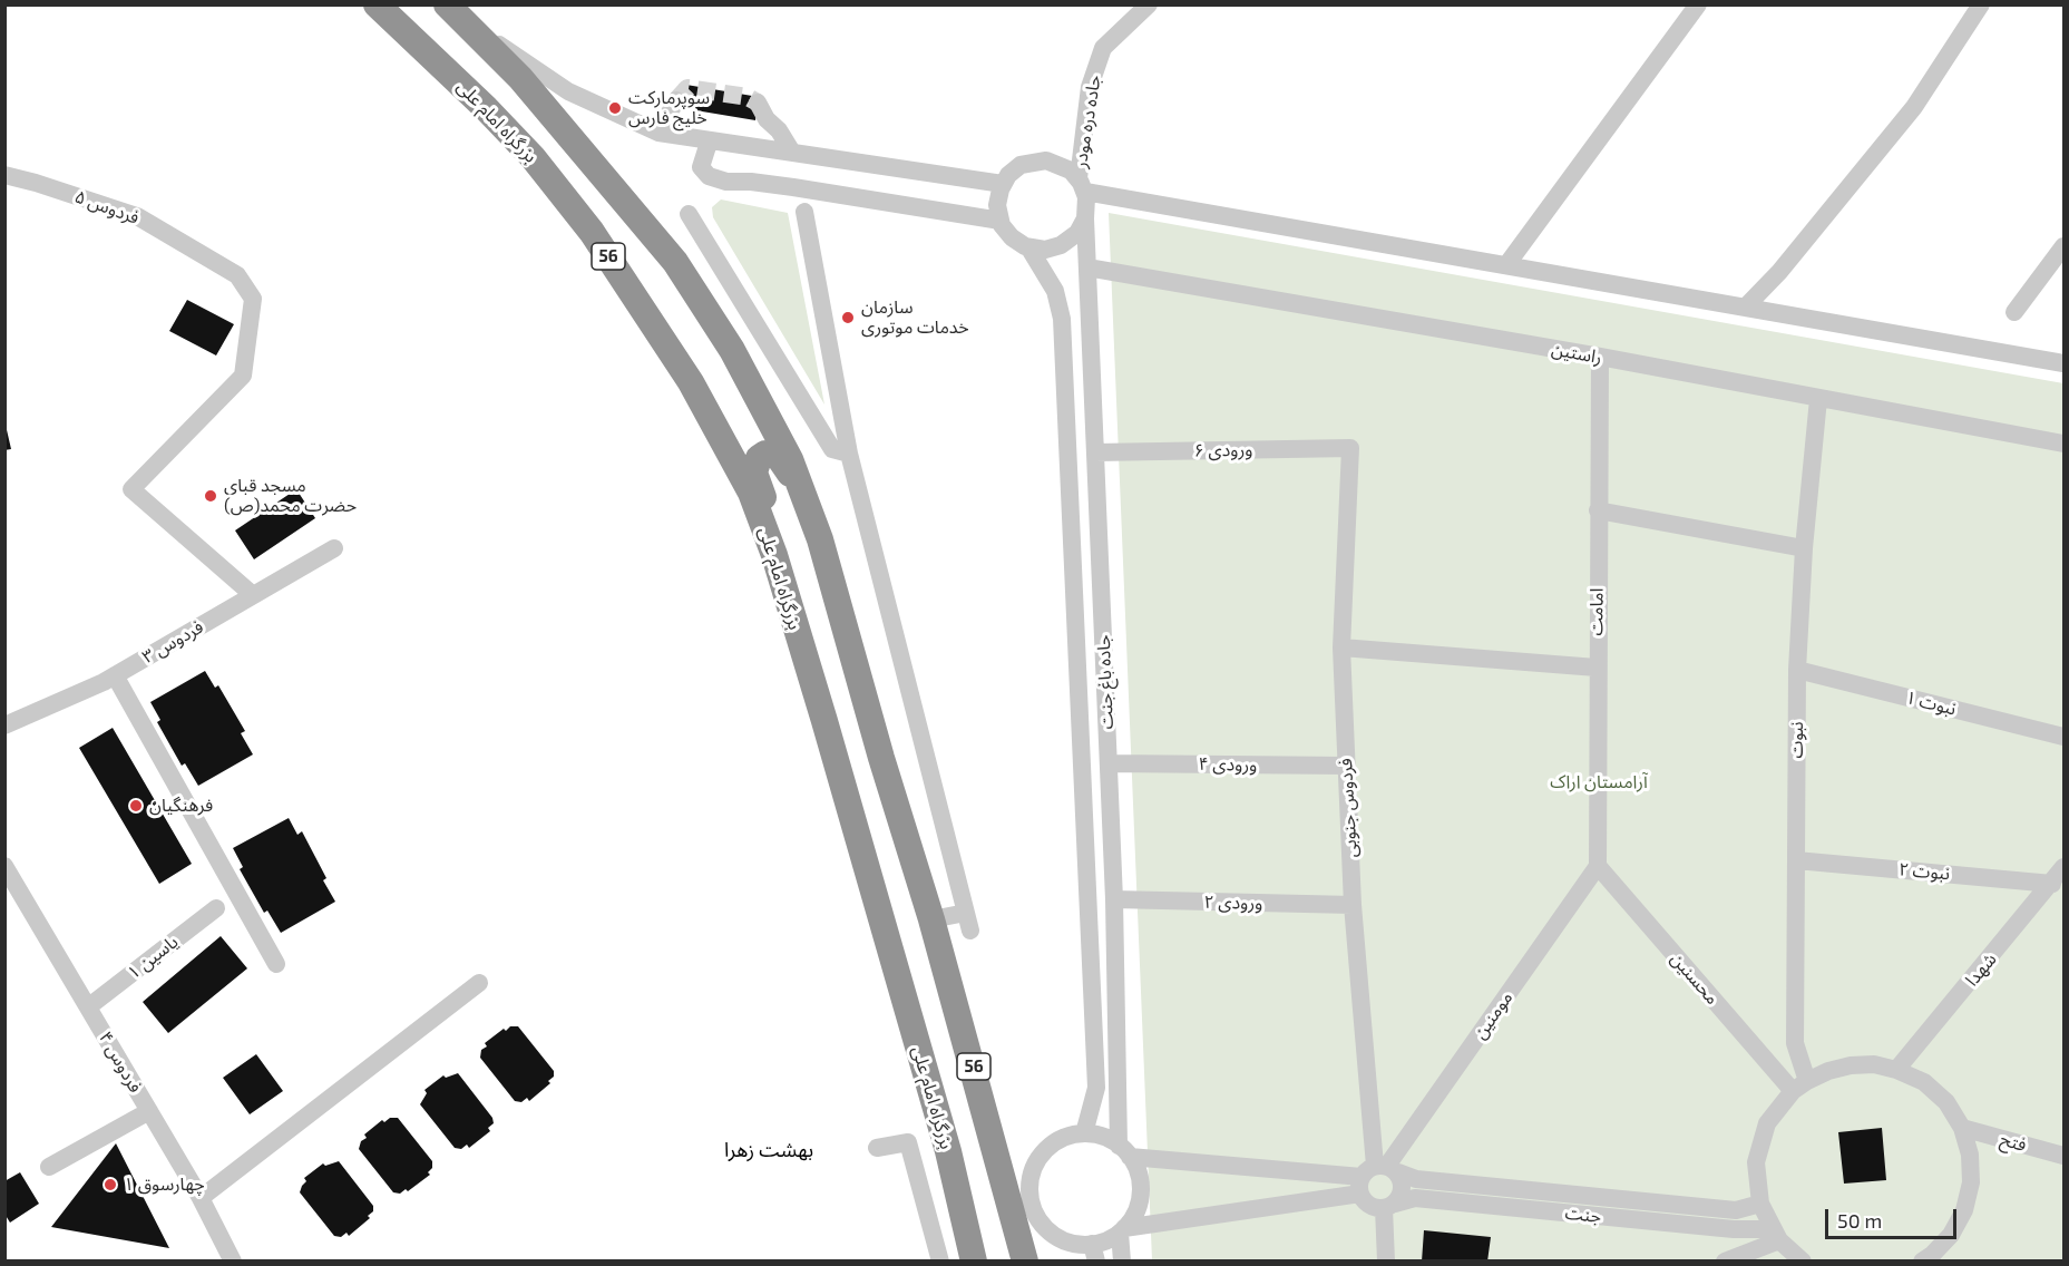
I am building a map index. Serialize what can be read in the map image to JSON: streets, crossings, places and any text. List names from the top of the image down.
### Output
{
  "streets": {
    "highway": ["بزرگراه امام علی", "56"],
    "street": [
      "جاده دره مودر",
      "فردوس ۵",
      "راستین",
      "ورودی ۶",
      "امامت",
      "فردوس ۳",
      "جاده باغ جنت",
      "نبوت ۱",
      "نبوت",
      "ورودی ۴",
      "فردوس جنوبی",
      "نبوت ۲",
      "ورودی ۲",
      "یاسین ۱",
      "شهدا",
      "محسنین",
      "مومنین",
      "فردوس ۴",
      "فتح",
      "جنت"
    ]
  },
  "crossings": [
    ["جاده دره مودر", "جاده باغ جنت"],
    ["فردوس ۵", "فردوس ۳"],
    ["راستین", "امامت"],
    ["راستین", "جاده باغ جنت"],
    ["راستین", "نبوت"],
    ["ورودی ۶", "جاده باغ جنت"],
    ["ورودی ۶", "فردوس جنوبی"],
    ["امامت", "محسنین"],
    ["امامت", "مومنین"],
    ["جاده باغ جنت", "ورودی ۴"],
    ["جاده باغ جنت", "ورودی ۲"],
    ["نبوت ۱", "نبوت"],
    ["نبوت", "نبوت ۲"],
    ["نبوت", "محسنین"],
    ["ورودی ۴", "فردوس جنوبی"],
    ["فردوس جنوبی", "ورودی ۲"],
    ["فردوس جنوبی", "مومنین"],
    ["فردوس جنوبی", "جنت"],
    ["نبوت ۲", "شهدا"],
    ["یاسین ۱", "فردوس ۴"],
    ["محسنین", "مومنین"]
  ],
  "districts": ["بهشت زهرا"],
  "parks": ["آرامستان اراک"],
  "places": [
    "سوپرمارکت خلیج فارس",
    "سازمان خدمات موتوری",
    "مسجد قبای حضرت محمد‌(ص)",
    "فرهنگیان",
    "چهارسوق ۱"
  ],
  "scale_bar": "50 m"
}
